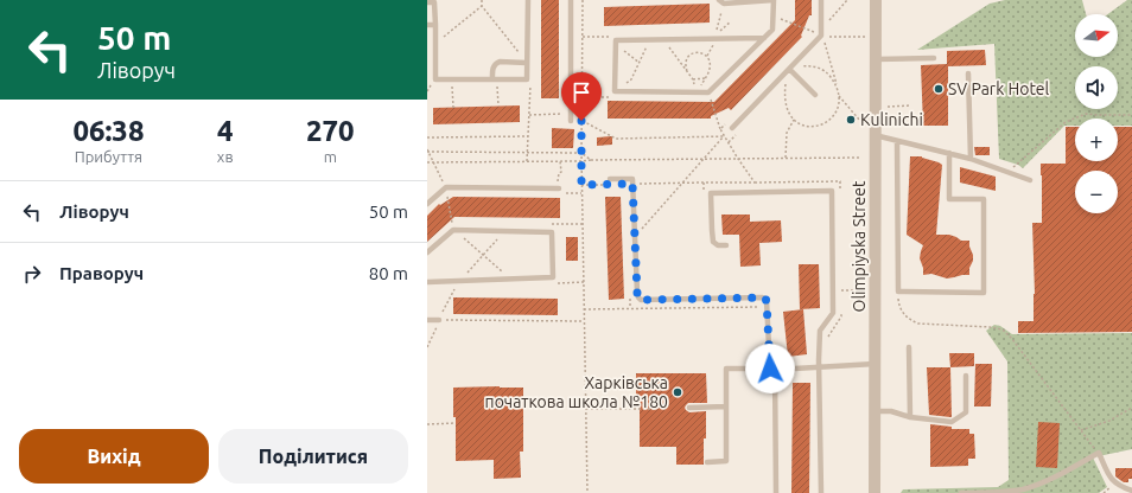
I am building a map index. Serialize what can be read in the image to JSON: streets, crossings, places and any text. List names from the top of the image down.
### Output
{
  "streets": {
    "street": ["Olimpiyska Street"]
  },
  "places": ["SV Park Hotel", "Kulinichi", "Харківська початкова школа №180"],
  "north": "right",
  "page": {
    "turn": ["50 m", "Ліворуч"],
    "map_buttons": ["+", "−"],
    "eta": [
      "06:38",
      "Прибуття",
      "4",
      "хв",
      "270",
      "m"
    ],
    "list": [
      {
        "name": "Ліворуч",
        "value": "50 m"
      },
      {
        "name": "Праворуч",
        "value": "80 m"
      }
    ],
    "buttons": ["Вихід", "Поділитися"]
  }
}
